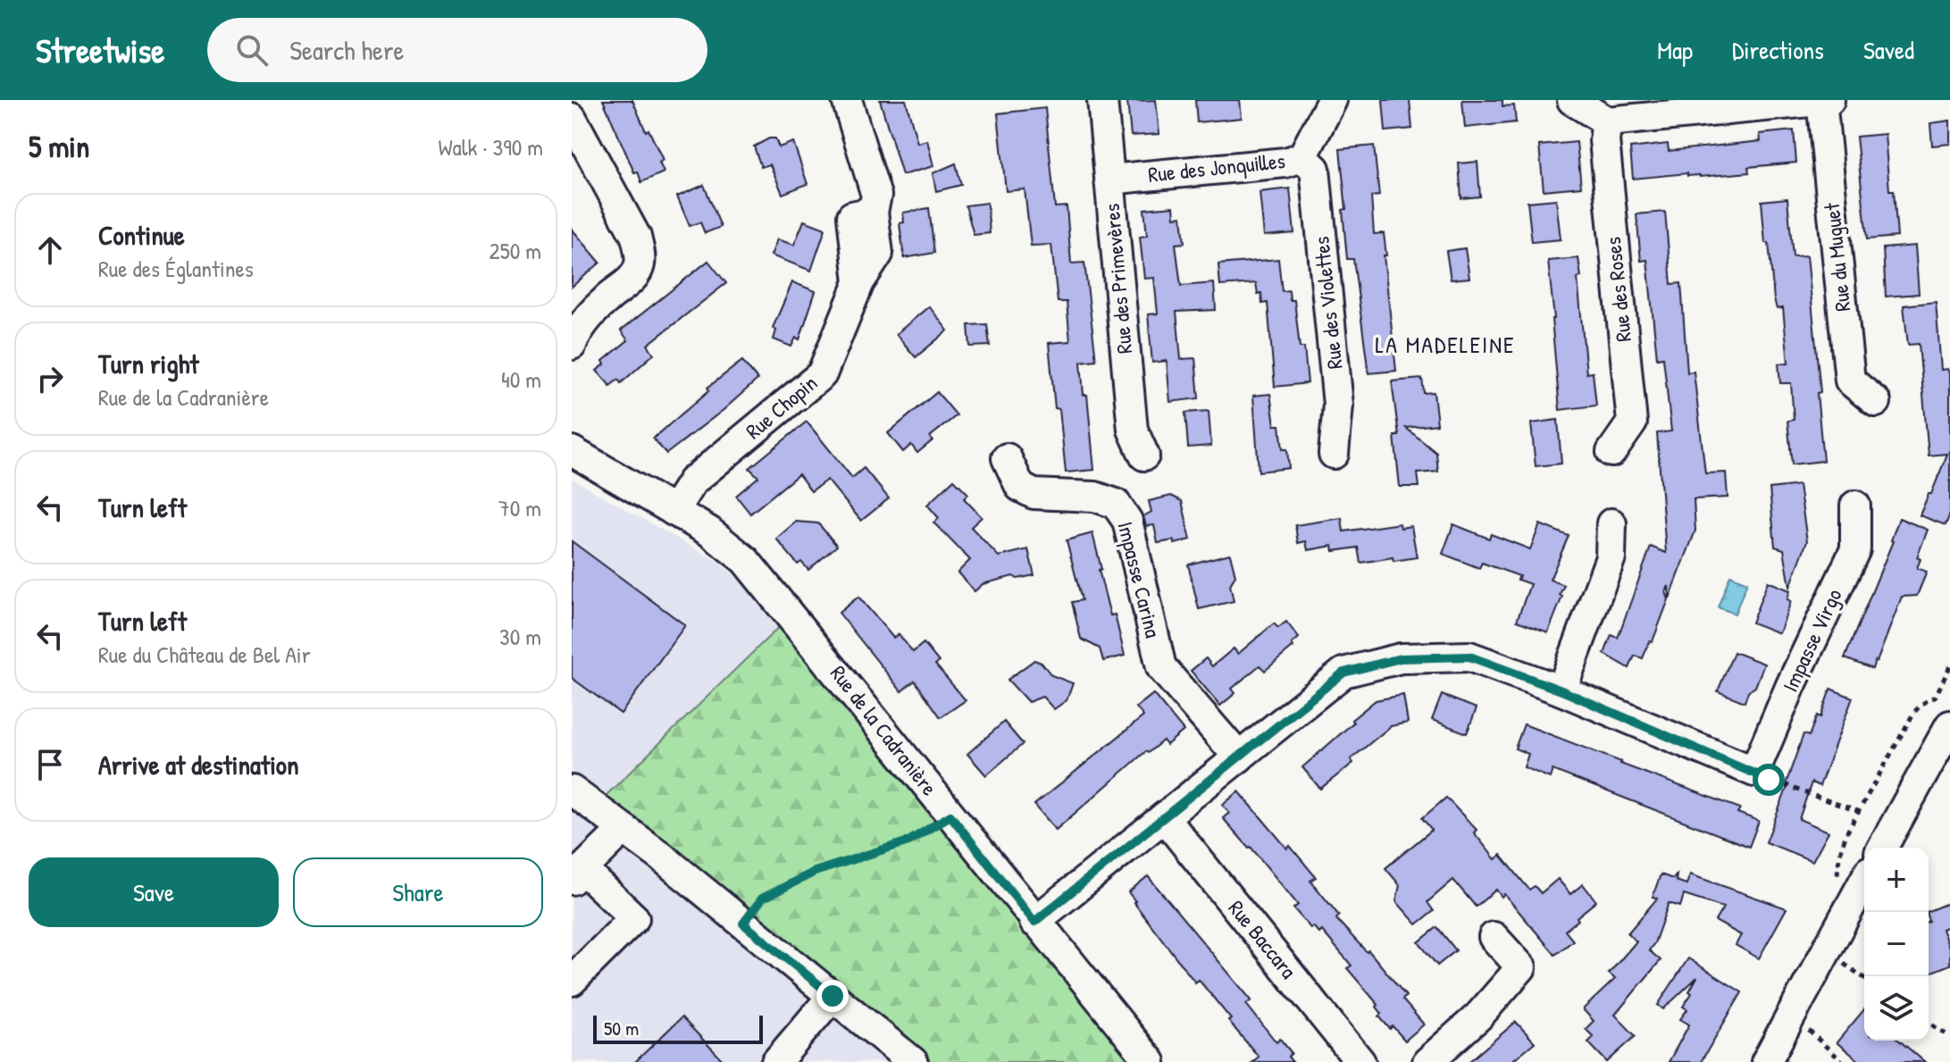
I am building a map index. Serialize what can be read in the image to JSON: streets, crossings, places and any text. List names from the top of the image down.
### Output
{
  "streets": {
    "street": [
      "Rue des Jonquilles",
      "Rue du Muguet",
      "Rue des Primevères",
      "Rue des Roses",
      "Rue des Violettes",
      "Rue Chopin",
      "Impasse Carina",
      "Impasse Virgo",
      "Rue de la Cadranière",
      "Rue Baccara"
    ]
  },
  "crossings": [
    ["Rue des Jonquilles", "Rue des Primevères"],
    ["Rue des Jonquilles", "Rue des Violettes"],
    ["Rue Chopin", "Rue de la Cadranière"]
  ],
  "districts": ["LA MADELEINE"],
  "scale_bar": "50 m",
  "page": {
    "header": "Streetwise",
    "search": "Search here",
    "nav": ["Map", "Directions", "Saved"],
    "heading": ["5 min", "Walk · 390 m"],
    "list": [
      ["Continue", "Rue des Églantines", "250 m"],
      ["Turn right", "Rue de la Cadranière", "40 m"],
      ["Turn left", "70 m"],
      ["Turn left", "Rue du Château de Bel Air", "30 m"],
      "Arrive at destination"
    ],
    "buttons": ["Save", "Share"],
    "map_buttons": ["+", "−"],
    "scale": "50 m"
  }
}
